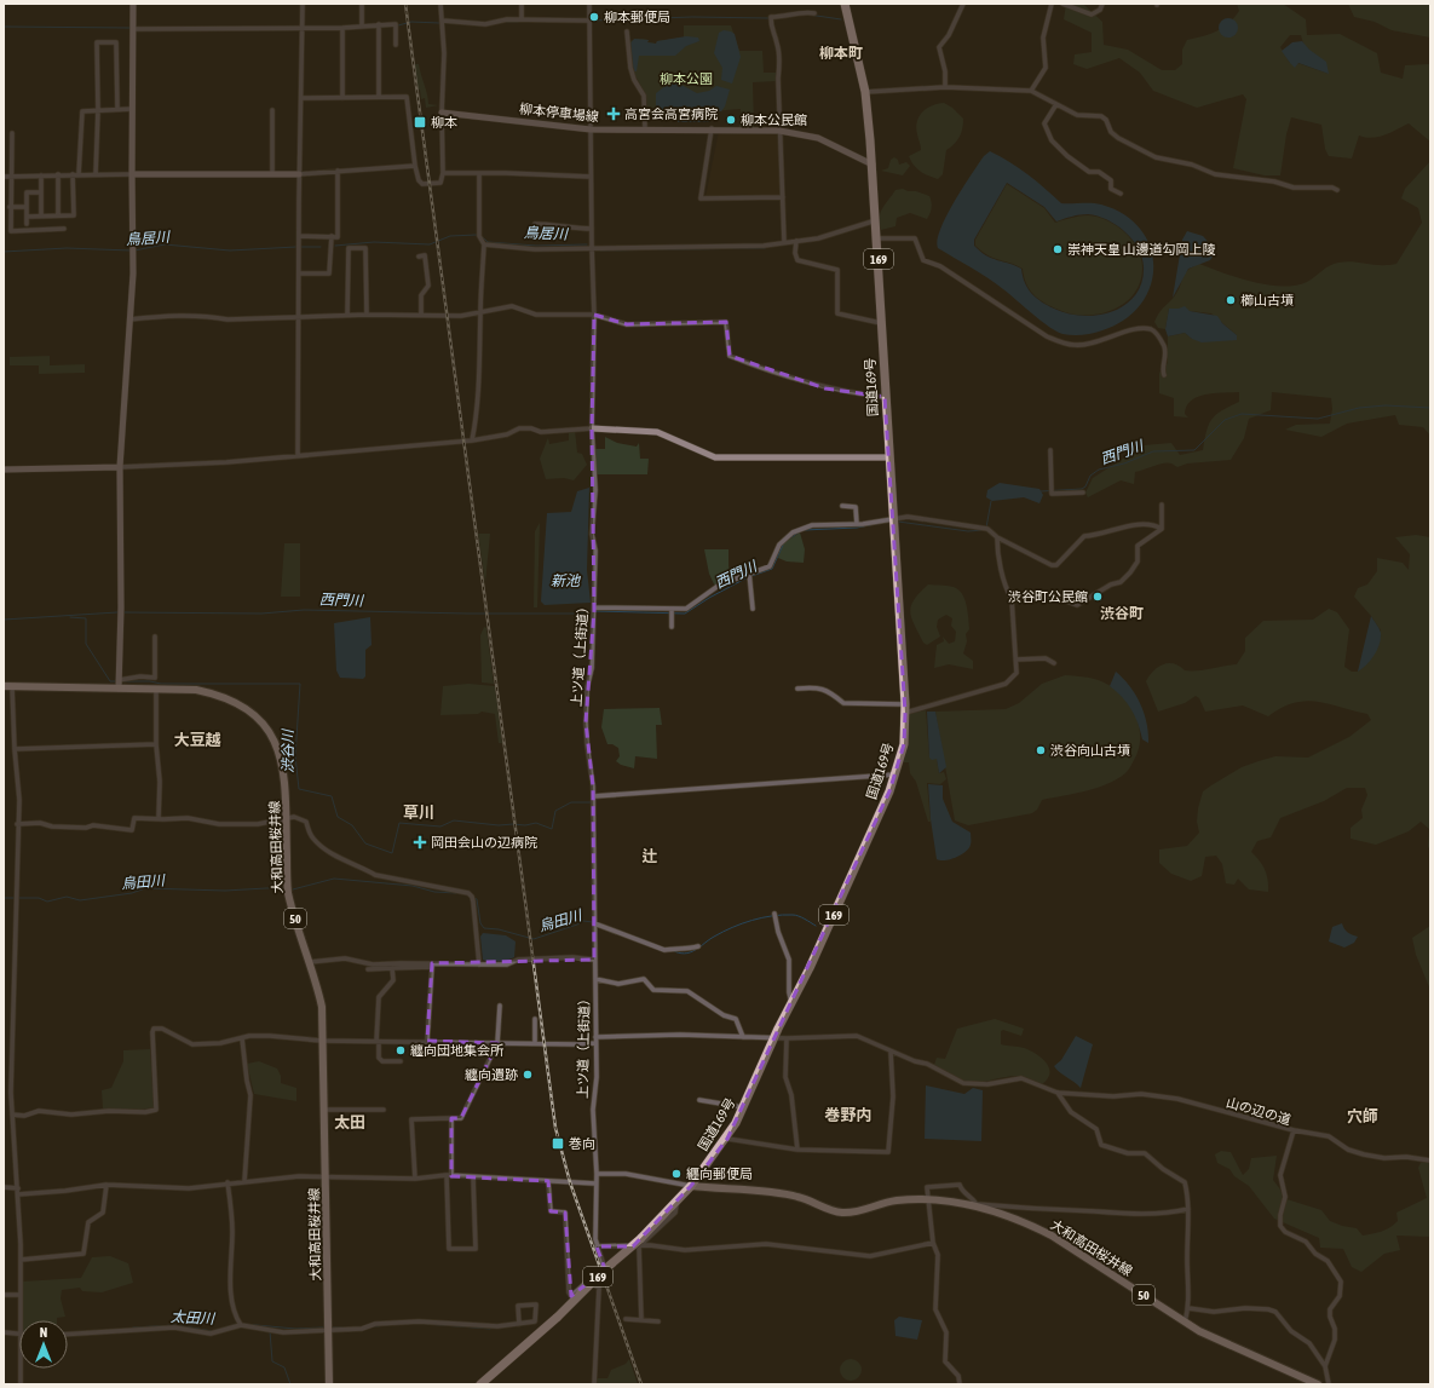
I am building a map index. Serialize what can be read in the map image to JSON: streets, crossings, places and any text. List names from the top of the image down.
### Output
{
  "streets": {
    "highway": ["169", "国道169号"],
    "main road": ["大和高田桜井線", "50"],
    "street": ["柳本停車場線", "上ツ道（上街道）", "山の辺の道"]
  },
  "crossings": [
    ["柳本停車場線", "国道169号"],
    ["柳本停車場線", "上ツ道（上街道）"],
    ["国道169号", "大和高田桜井線"]
  ],
  "districts": [
    "柳本町",
    "渋谷町",
    "大豆越",
    "草川",
    "辻",
    "巻野内",
    "穴師",
    "太田"
  ],
  "water": [
    "鳥居川",
    "西門川",
    "新池",
    "渋谷川",
    "烏田川",
    "太田川"
  ],
  "parks": ["柳本公園"],
  "places": {
    "other": [
      "柳本郵便局",
      "柳本公民館",
      "崇神天皇 山邊道勾岡上陵",
      "櫛山古墳",
      "渋谷町公民館",
      "渋谷向山古墳",
      "纏向団地集会所",
      "纏向遺跡",
      "纒向郵便局"
    ],
    "health": ["高宮会高宮病院", "岡田会山の辺病院"],
    "transit": ["柳本", "巻向"]
  },
  "north": "top"
}
